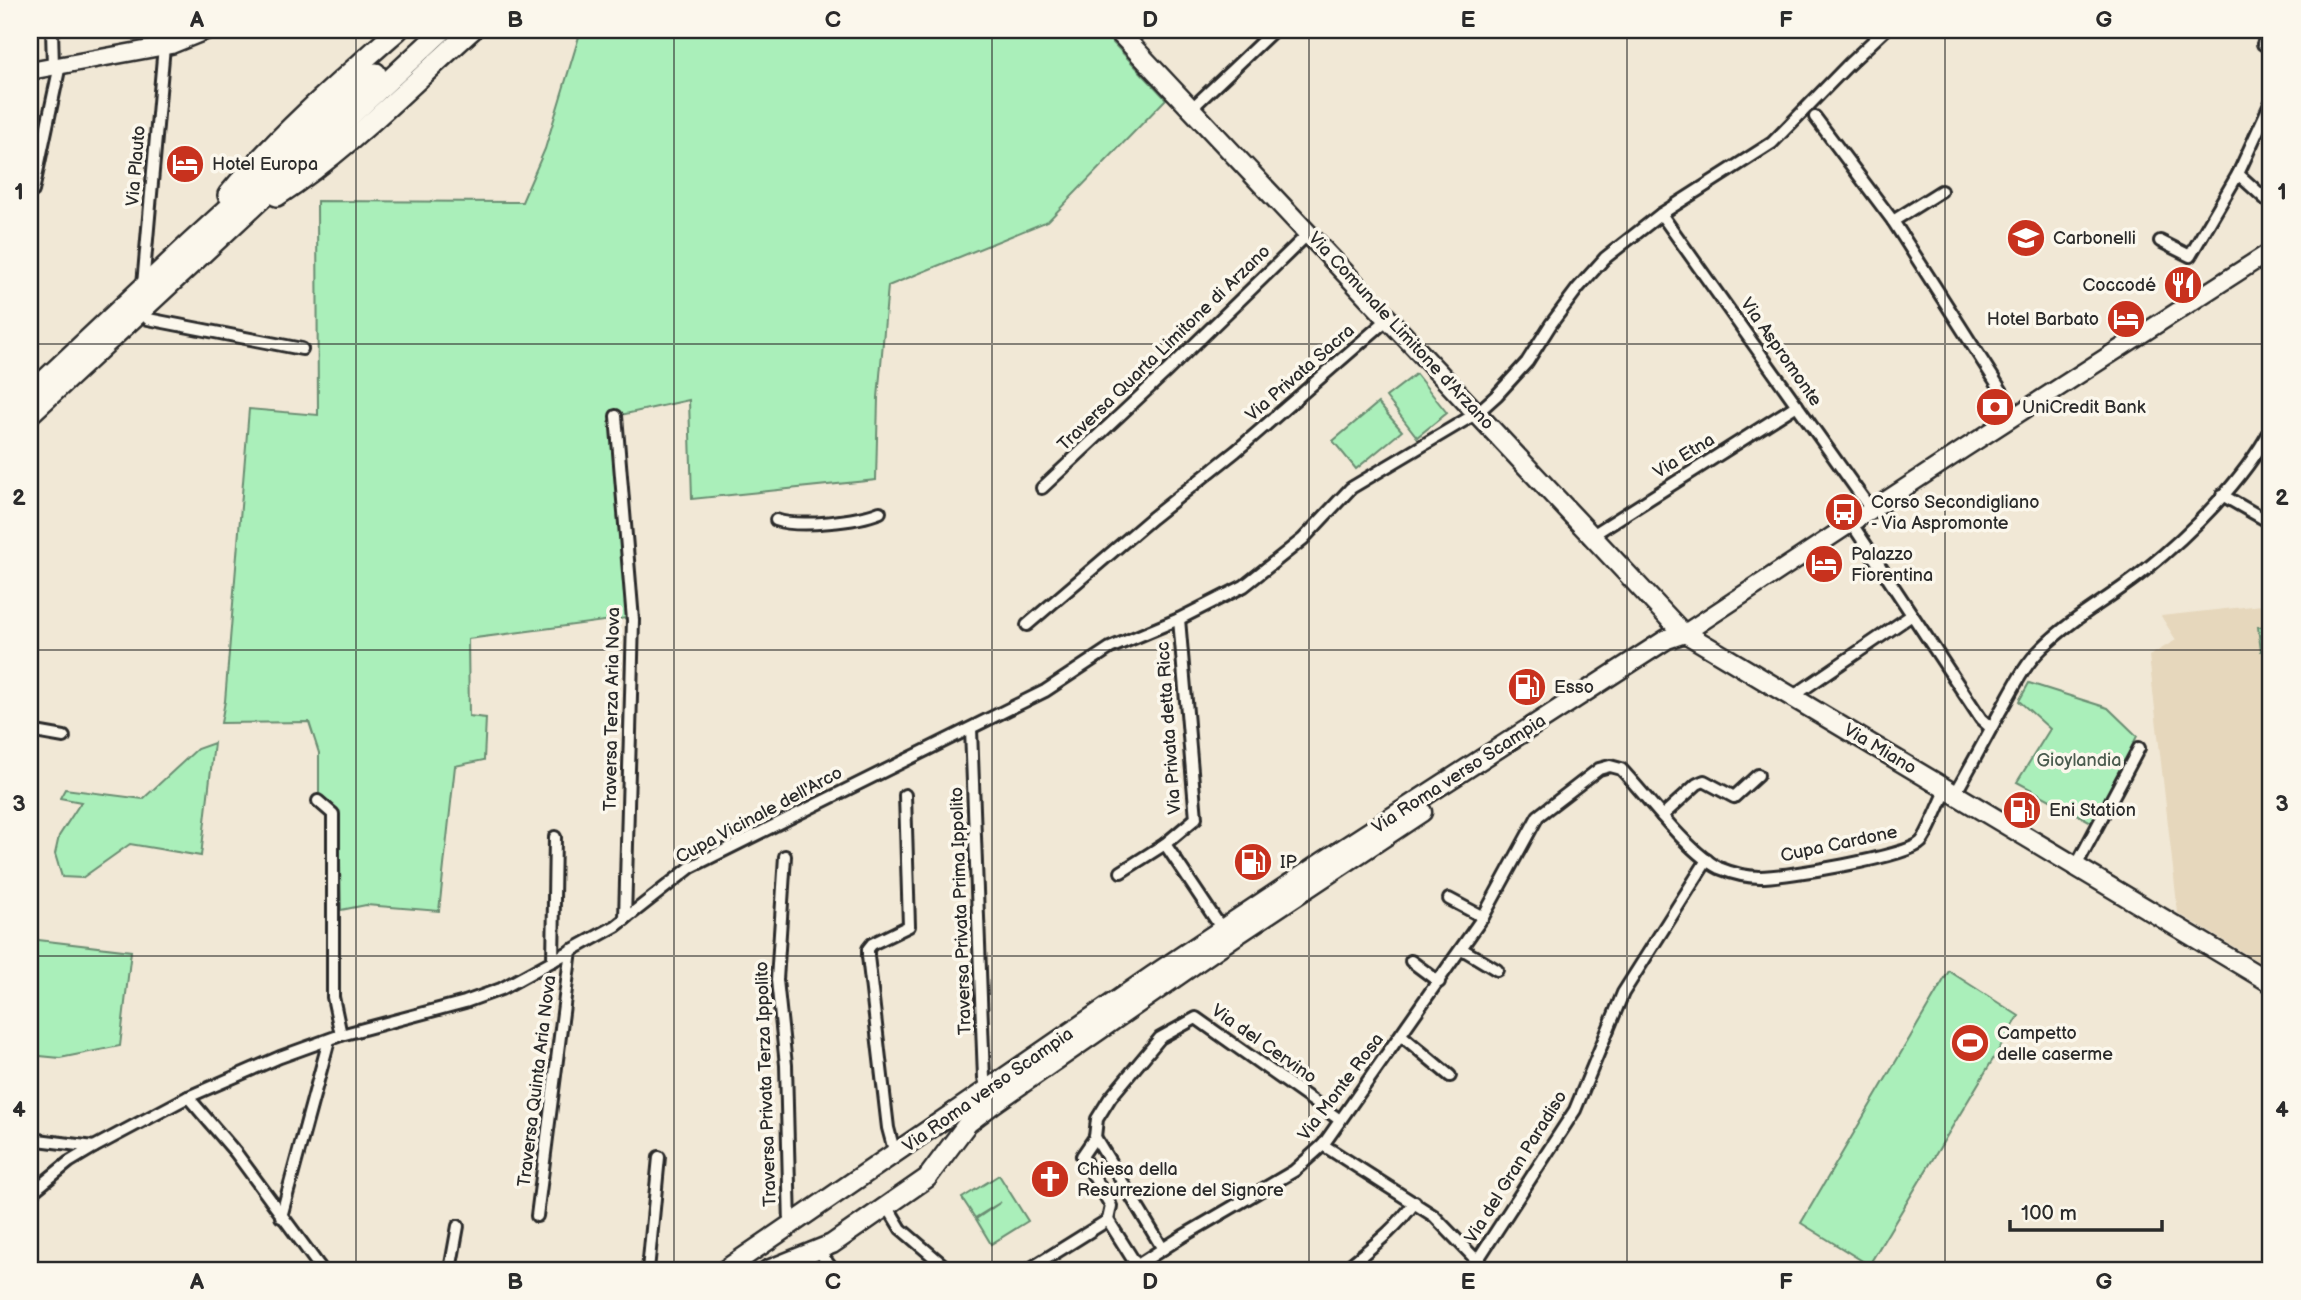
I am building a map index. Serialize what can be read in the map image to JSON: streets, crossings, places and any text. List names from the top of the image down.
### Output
{
  "streets": {
    "main road": ["Via Comunale Limitone d'Arzano", "Via Miano", "Via Roma verso Scampia"],
    "street": [
      "Via Plauto",
      "Traversa Quarta Limitone di Arzano",
      "Via Aspromonte",
      "Via Privata Sacra",
      "Via Etna",
      "Traversa Terza Aria Nova",
      "Via Privata detta Ricc",
      "Cupa Vicinale dell'Arco",
      "Cupa Cardone",
      "Traversa Privata Prima Ippolito",
      "Via del Cervino",
      "Traversa Quinta Aria Nova",
      "Traversa Privata Terza Ippolito",
      "Via Monte Rosa",
      "Via del Gran Paradiso"
    ]
  },
  "crossings": [
    ["Via Comunale Limitone d'Arzano", "Traversa Quarta Limitone di Arzano"],
    ["Via Comunale Limitone d'Arzano", "Via Privata Sacra"],
    ["Via Comunale Limitone d'Arzano", "Via Etna"],
    ["Via Comunale Limitone d'Arzano", "Via Miano"],
    ["Via Comunale Limitone d'Arzano", "Via Roma verso Scampia"],
    ["Via Comunale Limitone d'Arzano", "Cupa Vicinale dell'Arco"],
    ["Via Aspromonte", "Via Etna"],
    ["Via Aspromonte", "Cupa Vicinale dell'Arco"],
    ["Traversa Terza Aria Nova", "Cupa Vicinale dell'Arco"],
    ["Via Privata detta Ricc", "Cupa Vicinale dell'Arco"],
    ["Via Miano", "Via Roma verso Scampia"],
    ["Via Miano", "Cupa Cardone"],
    ["Via Roma verso Scampia", "Traversa Privata Prima Ippolito"],
    ["Via Roma verso Scampia", "Traversa Privata Terza Ippolito"],
    ["Cupa Vicinale dell'Arco", "Traversa Privata Prima Ippolito"],
    ["Cupa Vicinale dell'Arco", "Traversa Quinta Aria Nova"],
    ["Cupa Cardone", "Via Monte Rosa"],
    ["Cupa Cardone", "Via del Gran Paradiso"],
    ["Via del Cervino", "Via Monte Rosa"],
    ["Via Monte Rosa", "Via del Gran Paradiso"]
  ],
  "parks": ["Gioylandia"],
  "places": {
    "hotel": ["Hotel Europa", "Hotel Barbato", "Palazzo Fiorentina"],
    "school or university": ["Carbonelli"],
    "restaurant": ["Coccodé"],
    "bank": ["UniCredit Bank"],
    "bus stop": ["Corso Secondigliano - Via Aspromonte"],
    "fuel station": ["Esso", "Eni Station", "IP"],
    "sports": ["Campetto delle caserme"],
    "church": ["Chiesa della Resurrezione del Signore"]
  },
  "scale_bar": "100 m",
  "grid": {
    "columns": [
      "A",
      "B",
      "C",
      "D",
      "E",
      "F",
      "G"
    ],
    "rows": [
      "1",
      "2",
      "3",
      "4"
    ]
  }
}
